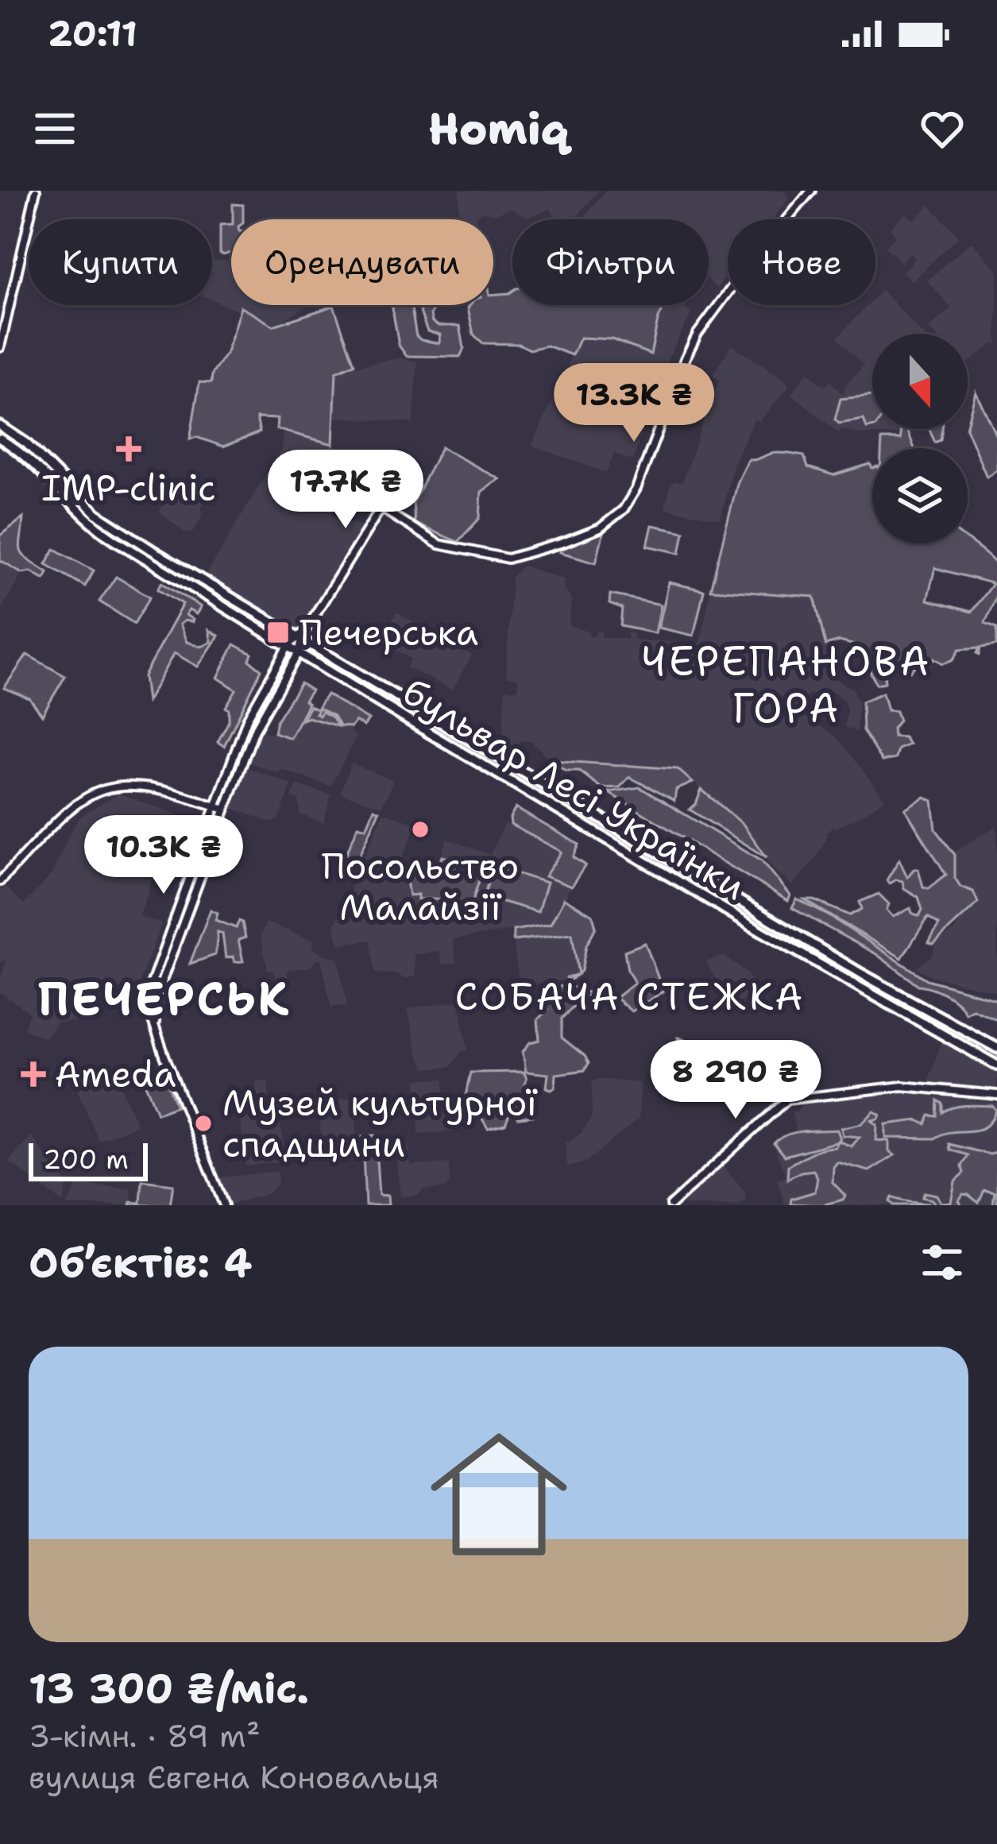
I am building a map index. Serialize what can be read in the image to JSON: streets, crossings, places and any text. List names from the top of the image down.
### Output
{
  "streets": {
    "main road": ["бульвар Лесі Українки"]
  },
  "districts": ["ЧЕРЕПАНОВА ГОРА", "СОБАЧА СТЕЖКА", "ПЕЧЕРСЬК"],
  "places": {
    "health": ["IMP-clinic", "Ameda"],
    "transit": ["Печерська"],
    "other": ["Посольство Малайзії", "Музей культурної спадщини"]
  },
  "scale_bar": "200 m",
  "north": "bottom",
  "page": {
    "status": "20:11",
    "header": "Homiq",
    "chip": [
      "Купити",
      "Орендувати",
      "Фільтри",
      "Нове"
    ],
    "price": [
      "13.3K ₴",
      "17.7K ₴",
      "10.3K ₴",
      "8 290 ₴"
    ],
    "scale": "200 m",
    "heading": "Об’єктів: 4",
    "list": [
      {
        "name": "13 300 ₴/міс.",
        "note": "3-кімн. · 89 m² · вулиця Євгена Коновальця"
      }
    ]
  }
}
